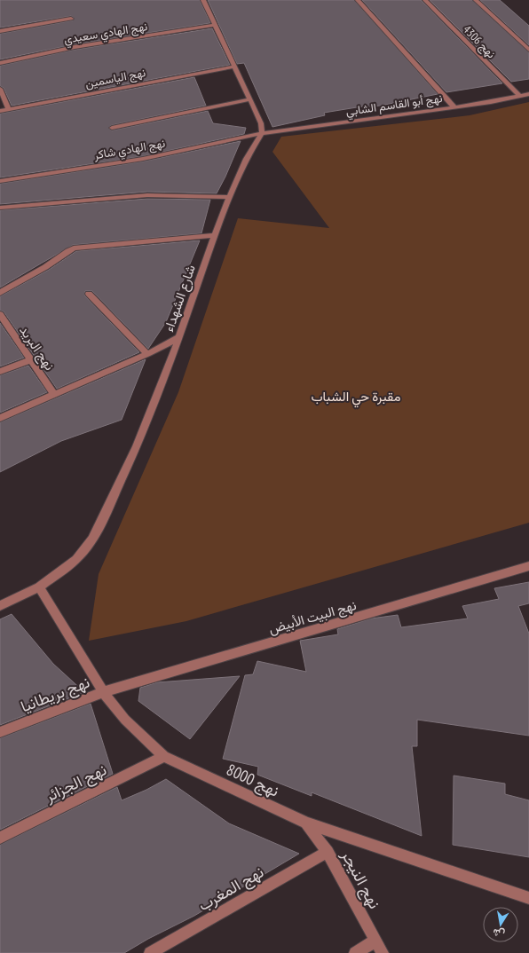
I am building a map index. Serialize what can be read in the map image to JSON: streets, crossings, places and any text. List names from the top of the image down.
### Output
{
  "streets": {
    "street": [
      "نهج الهادي سعيدي",
      "نهج 4306",
      "نهج الياسمين",
      "نهج أبو القاسم الشابي",
      "نهج الهادي شاكر",
      "شارع الشهداء",
      "نهج البريد",
      "نهج البيت الأبيض",
      "نهج بريطانيا",
      "نهج 8000",
      "نهج الجزائر",
      "نهج النيجر",
      "نهج المغرب"
    ]
  },
  "crossings": [
    ["نهج 4306", "نهج أبو القاسم الشابي"],
    ["نهج أبو القاسم الشابي", "نهج الهادي شاكر"],
    ["نهج أبو القاسم الشابي", "شارع الشهداء"],
    ["نهج الهادي شاكر", "شارع الشهداء"],
    ["شارع الشهداء", "نهج 8000"],
    ["نهج البيت الأبيض", "نهج بريطانيا"],
    ["نهج البيت الأبيض", "نهج 8000"],
    ["نهج بريطانيا", "نهج 8000"],
    ["نهج 8000", "نهج الجزائر"],
    ["نهج 8000", "نهج النيجر"],
    ["نهج النيجر", "نهج المغرب"]
  ],
  "parks": ["مقبرة حي الشباب"],
  "north": "bottom"
}
